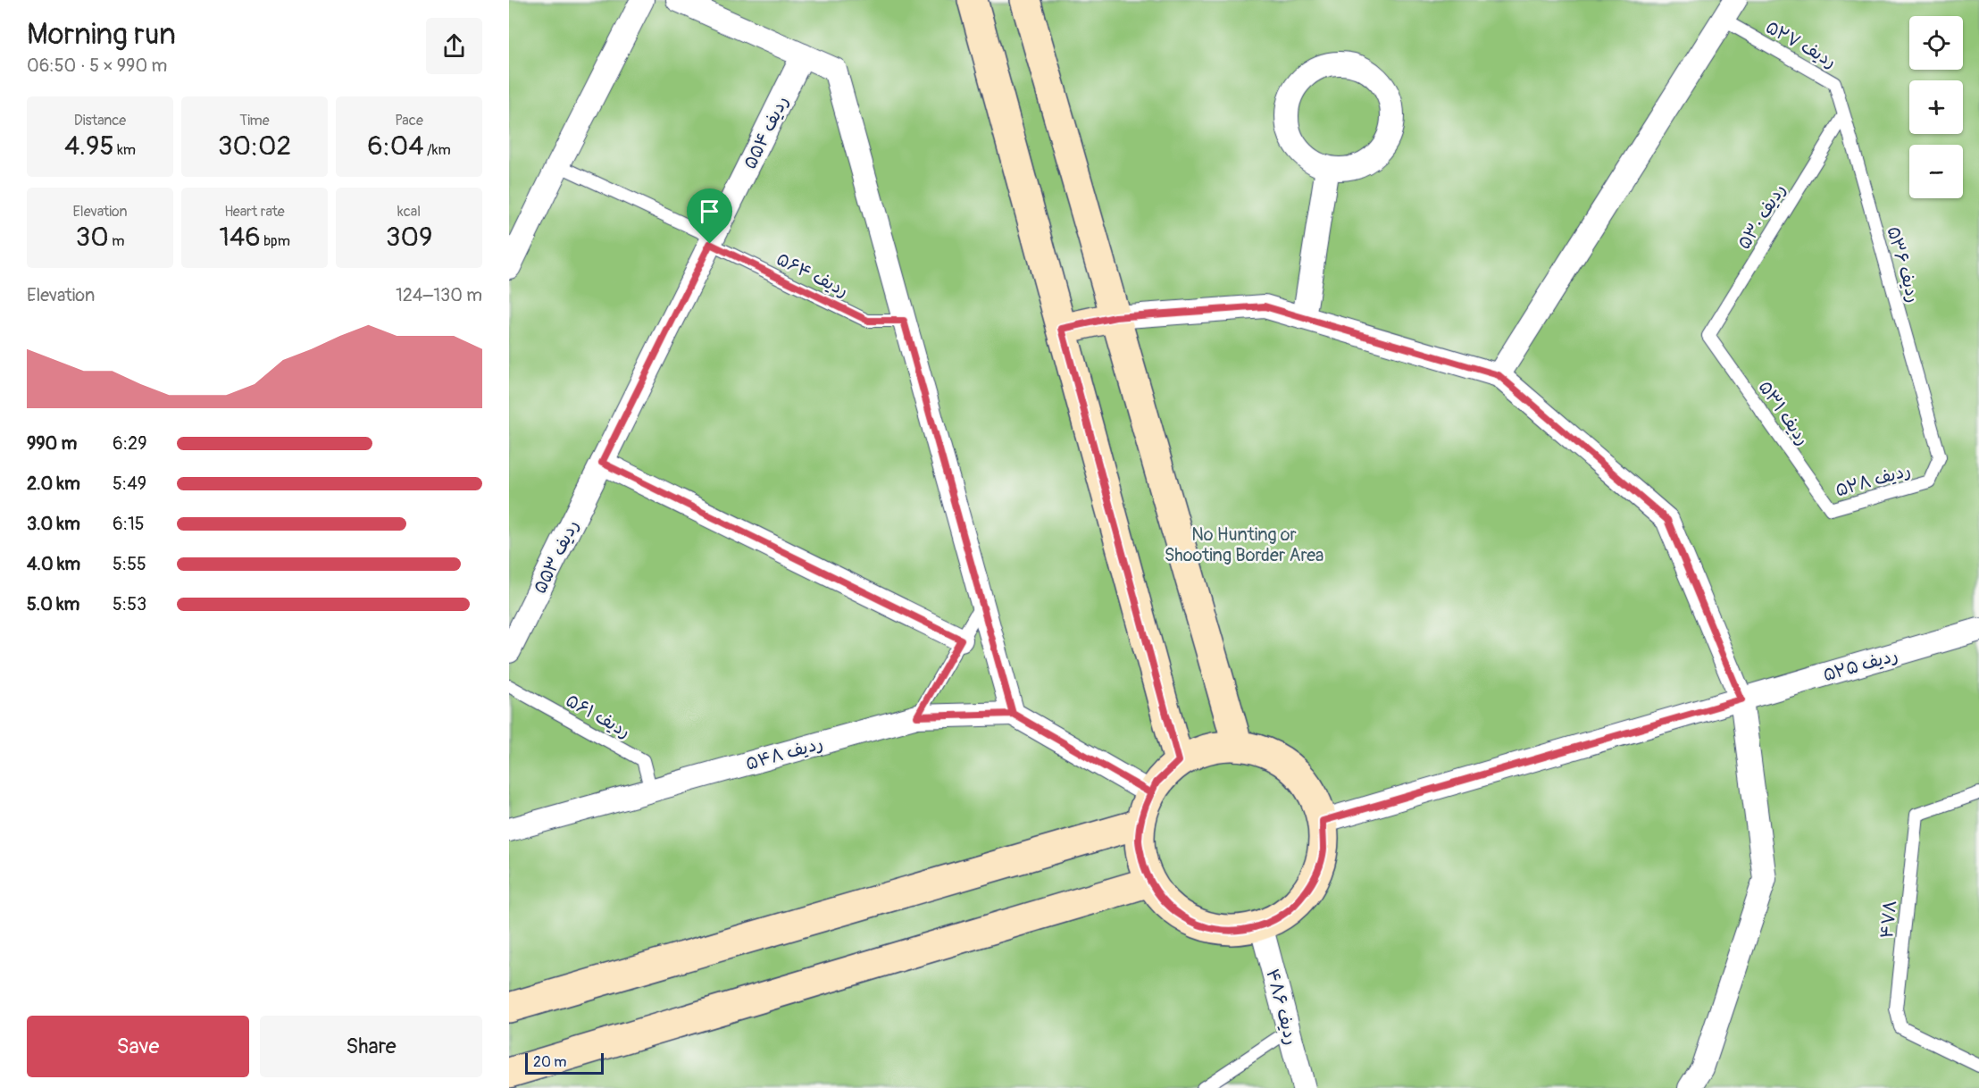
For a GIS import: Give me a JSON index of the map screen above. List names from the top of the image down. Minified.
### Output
{"streets":{"street":["ردیف ۵۵۴","ردیف ۵۵۳","ردیف ۵۲۵","ردیف ۵۴۸","ردیف ۴۸۶"],"lane":["ردیف ۵۲۷","ردیف ۵۳۰","ردیف ۵۳۶","ردیف ۵۶۴","ردیف ۵۳۱","ردیف ۵۲۸","ردیف ۵۶۱","۴۷۸"]},"crossings":[["ردیف ۵۲۷","ردیف ۵۳۶"],["ردیف ۵۵۴","ردیف ۵۶۴"],["ردیف ۵۵۴","ردیف ۵۵۳"],["ردیف ۵۳۰","ردیف ۵۳۶"],["ردیف ۵۳۰","ردیف ۵۳۱"],["ردیف ۵۳۶","ردیف ۵۲۸"],["ردیف ۵۳۱","ردیف ۵۲۸"],["ردیف ۵۲۵","ردیف ۴۸۶"],["ردیف ۵۶۱","ردیف ۵۴۸"]],"parks":["No Hunting or Shooting Border Area"],"scale_bar":"20 m","page":{"heading":["Morning run","06:50 · 5 × 990 m"],"map_buttons":["+","−"],"stats":[["Distance","4.95 km"],["Time","30:02"],["Pace","6:04 /km"],["Elevation","30 m"],["Heart rate","146 bpm"],["kcal","309"]],"chart":["Elevation","124–130 m"],"list":[{"name":"990 m","note":"6:29"},{"name":"2.0 km","note":"5:49"},{"name":"3.0 km","note":"6:15"},{"name":"4.0 km","note":"5:55"},{"name":"5.0 km","note":"5:53"}],"buttons":["Save","Share"],"scale":"20 m"}}
